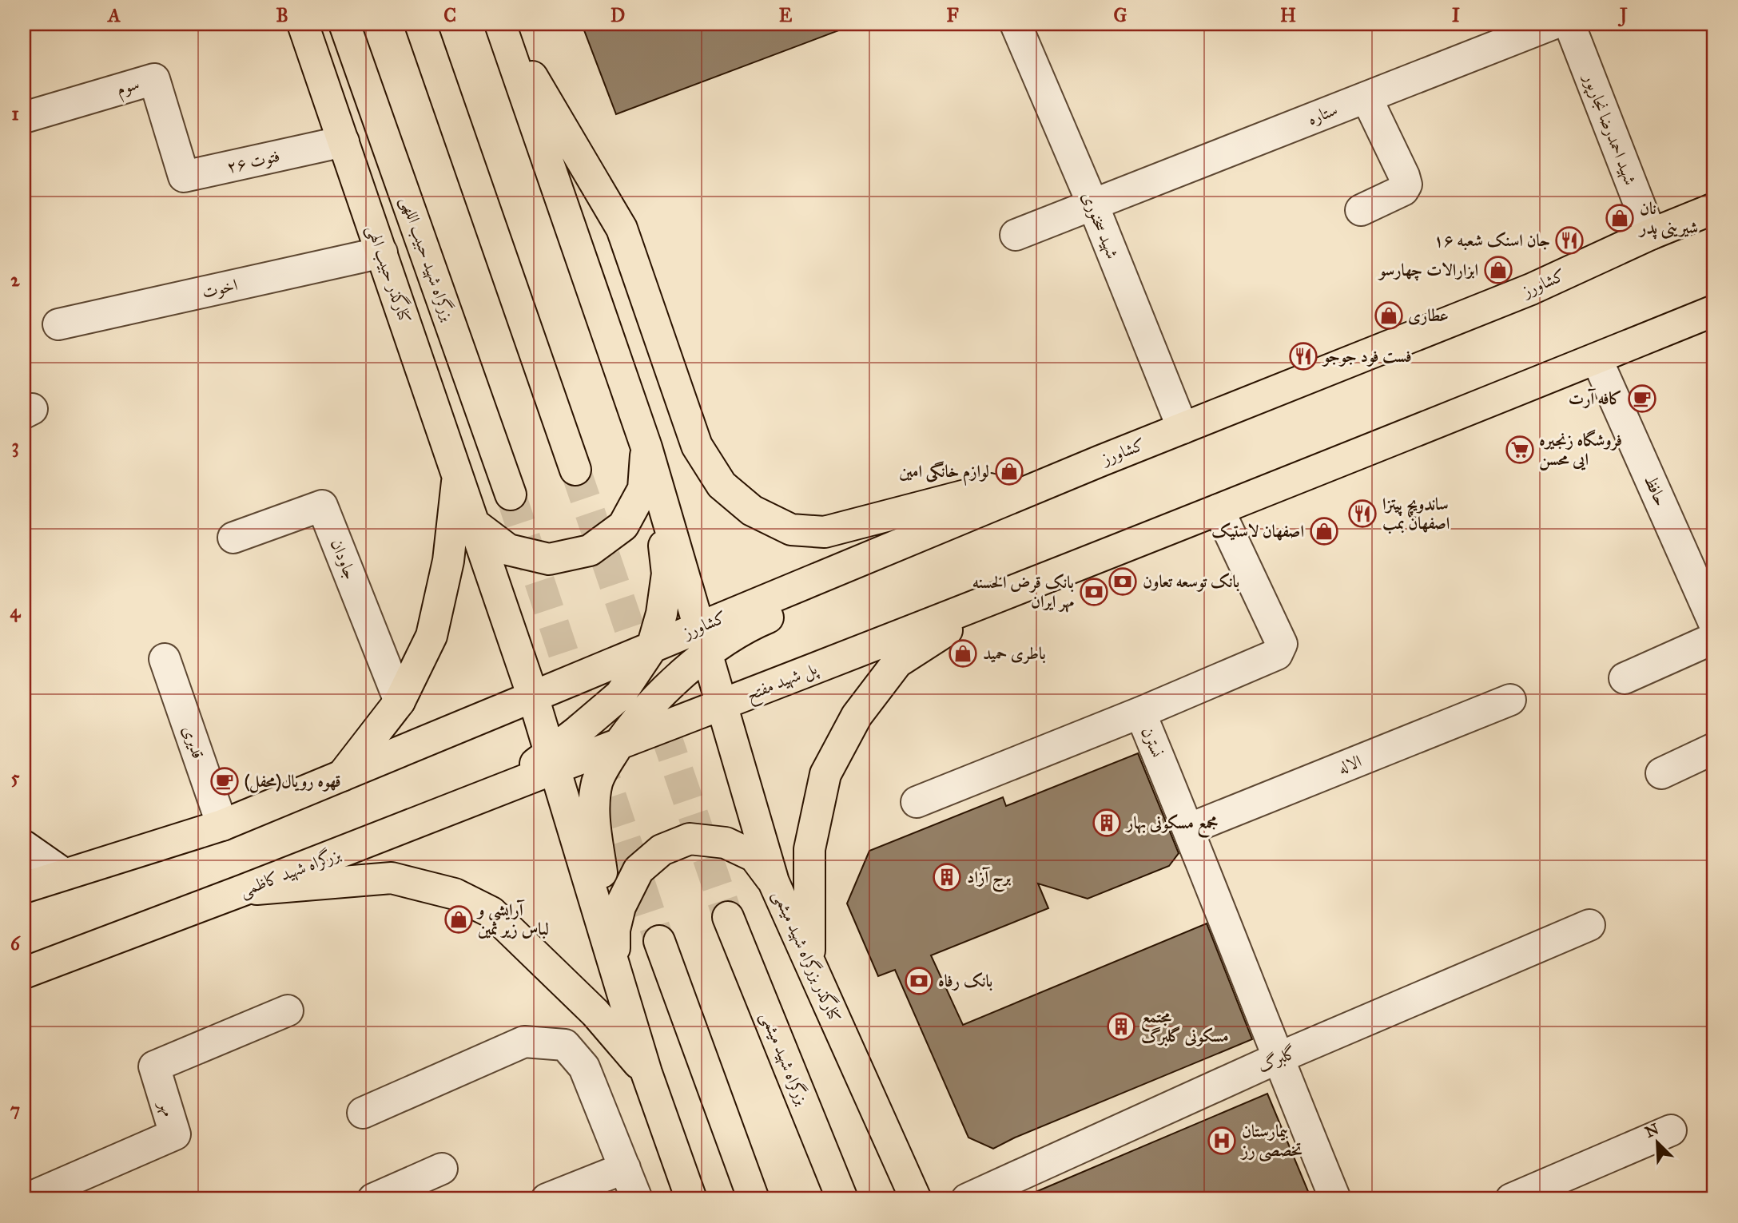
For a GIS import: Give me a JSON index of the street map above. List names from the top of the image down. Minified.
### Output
{"streets":{"main road":["بزرگراه شهید حبیب اللهی","کنارگذر حبیب الهی","کشاورز","پل شهید مفتح","بزرگراه شهید کاظمی","کنارگذر بزرگراه شهید میثمی","بزرگراه شهید میثمی"],"street":["سوم","ستاره","شهید احمدرضا نجارپور","فتوت ۲۶","شهید سخنوری","اخوت","حافظ","جاودان","قدیری","نسترن","الاله","گلبرگ","مهر"]},"crossings":[["سوم","فتوت ۲۶"],["ستاره","شهید سخنوری"],["شهید احمدرضا نجارپور","کشاورز"],["فتوت ۲۶","کنارگذر حبیب الهی"],["شهید سخنوری","کشاورز"],["کنارگذر حبیب الهی","کشاورز"],["کنارگذر حبیب الهی","اخوت"],["کنارگذر حبیب الهی","پل شهید مفتح"],["کنارگذر حبیب الهی","بزرگراه شهید کاظمی"],["کشاورز","کنارگذر بزرگراه شهید میثمی"],["پل شهید مفتح","بزرگراه شهید کاظمی"],["پل شهید مفتح","کنارگذر بزرگراه شهید میثمی"],["نسترن","الاله"],["نسترن","گلبرگ"]],"places":{"shop":["نان شیرینی پدر","ابزارالات چهارسو","عطاری","لوازم خانگی امین","اصفهان لاستیک","باطری حمید","آرایشی و لباس زیر ثمین"],"restaurant":["جان اسنک شعبه ۱۶","فست فود جوجو","ساندویچ پیتزا اصفهان بمب"],"cafe":["کافه آرت","قهوه رویال(محفل)"],"supermarket":["فروشگاه زنجیره ایی محسن"],"bank":["بانک توسعه تعاون","بانک قرض الحسنه مهر ایران","بانک رفاه"],"building":["مجمع مسکونی بهار","برج آزاد","مجتمع مسکونی گلبرگ"],"hospital":["بیمارستان تخصصی رز"]},"north":"top left","grid":{"columns":["A","B","C","D","E","F","G","H","I","J"],"rows":["1","2","3","4","5","6","7"]}}
